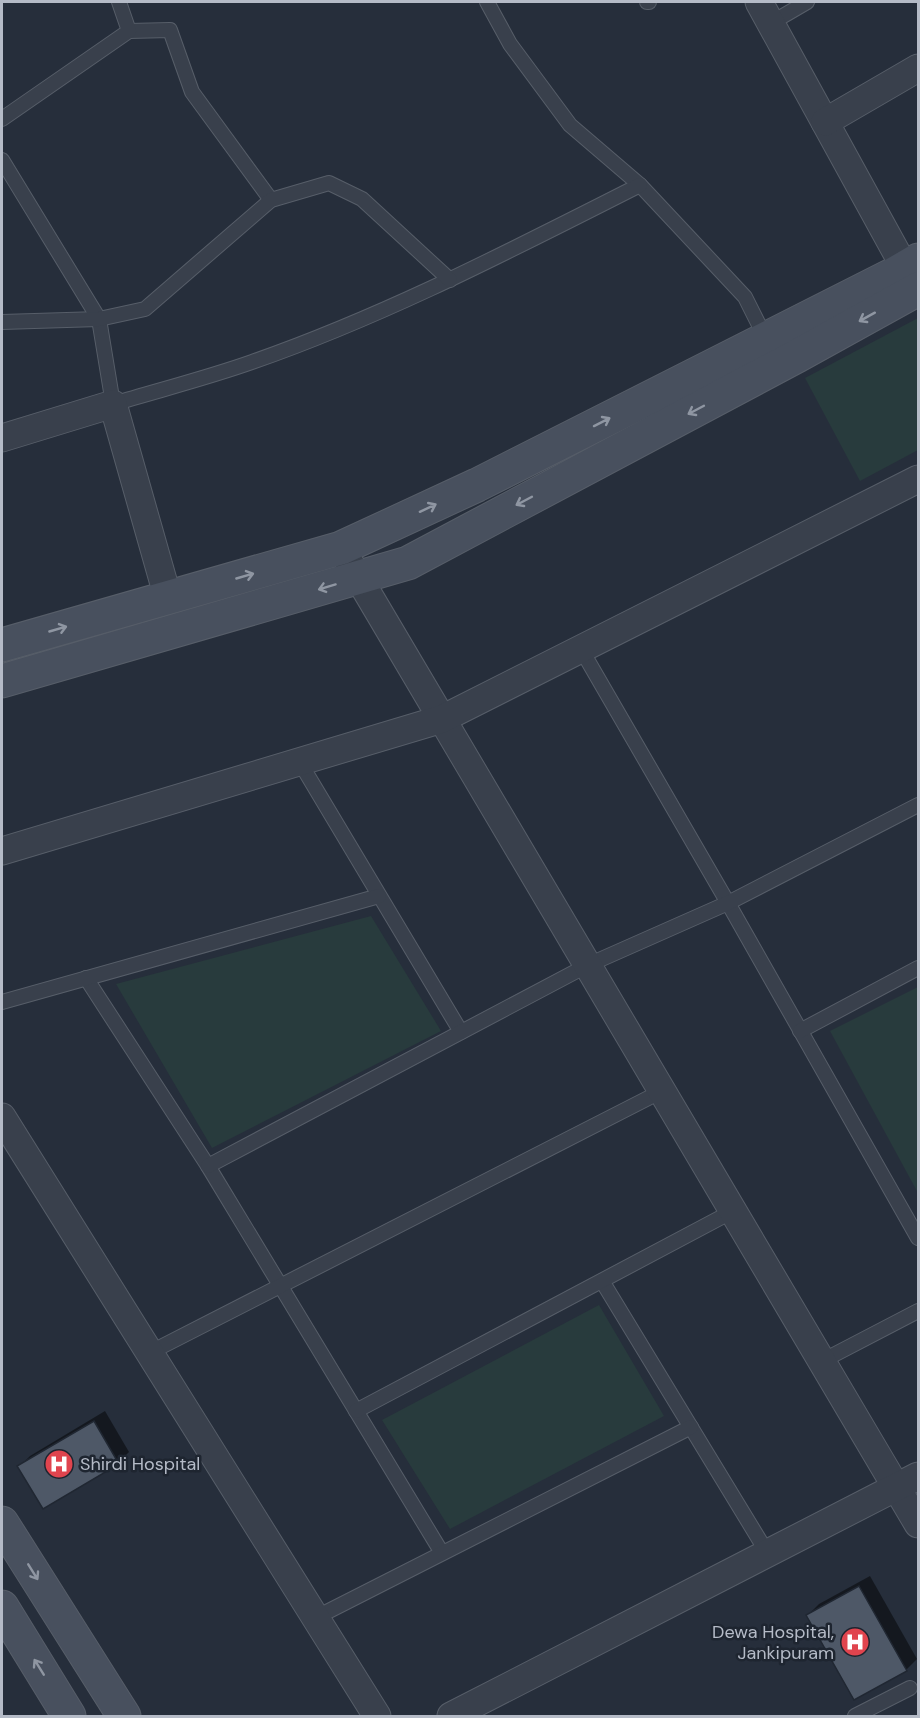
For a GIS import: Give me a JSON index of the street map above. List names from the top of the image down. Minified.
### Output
{"places":{"hospital":["Shirdi Hospital","Dewa Hospital, Jankipuram"]}}
